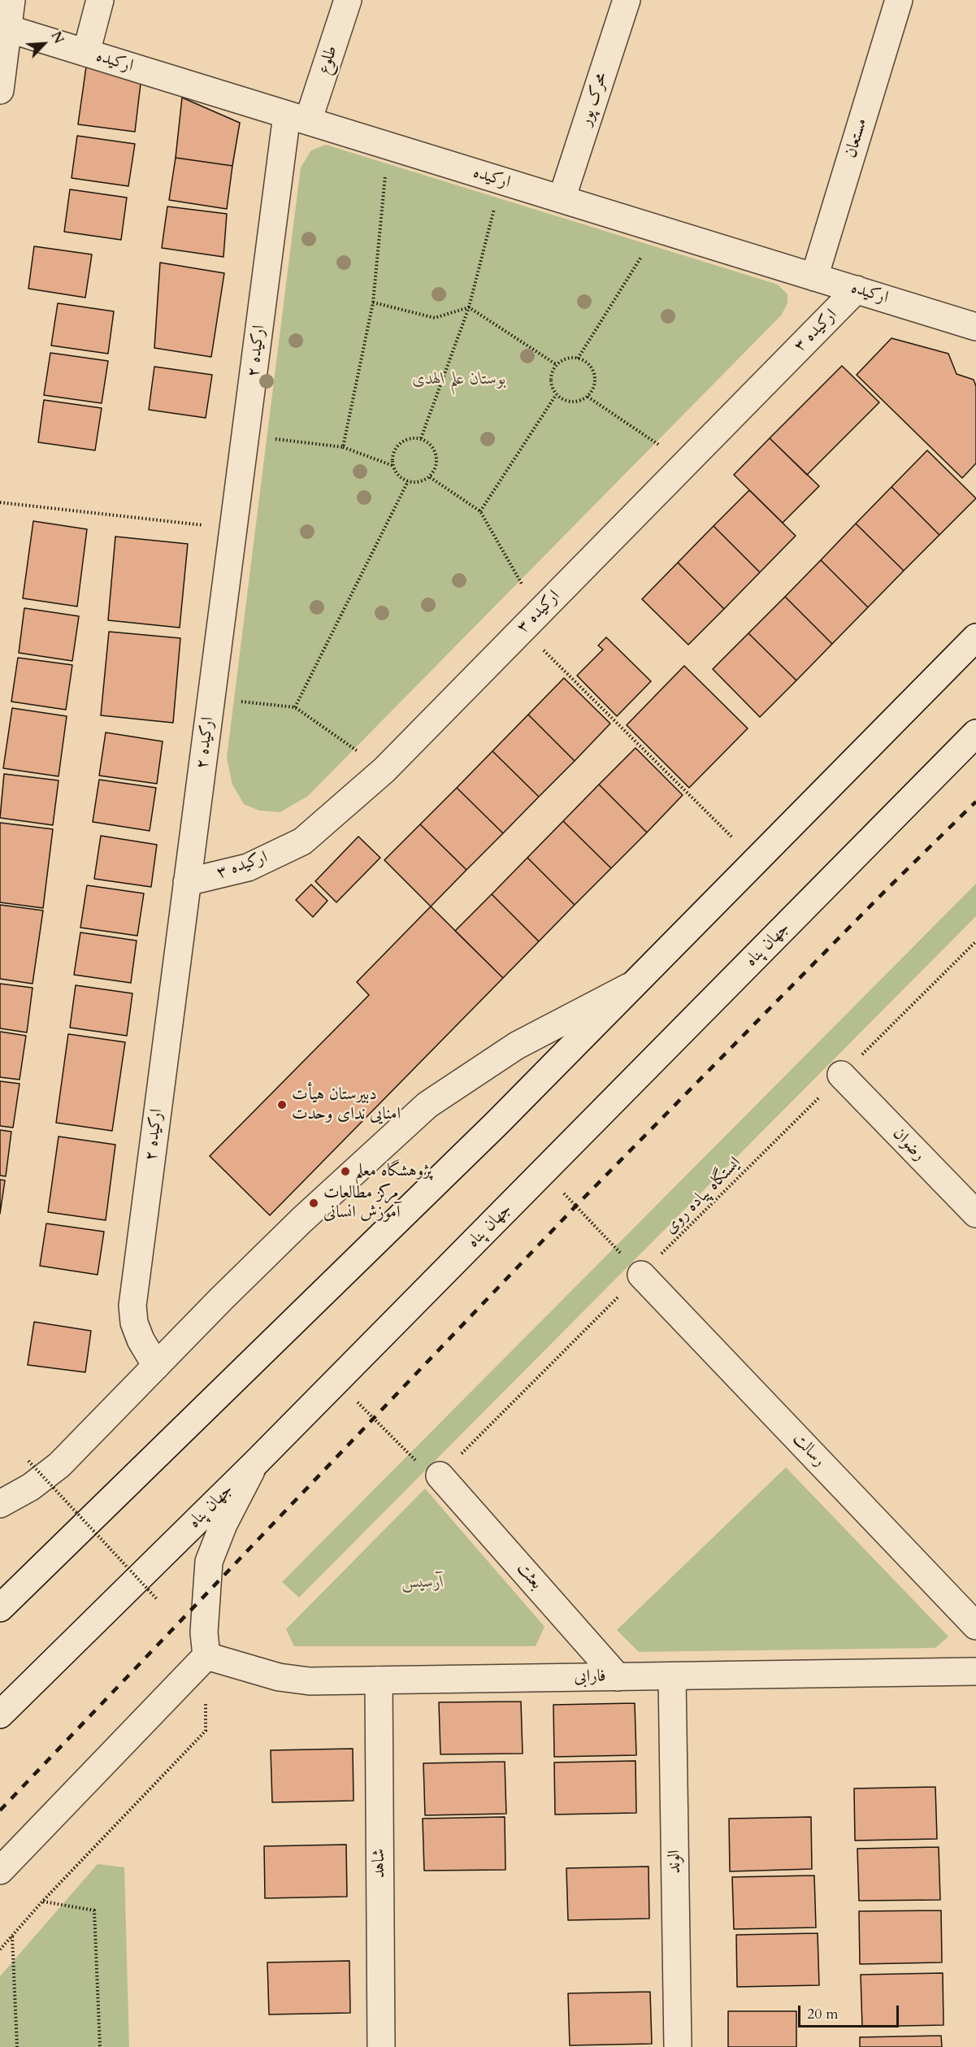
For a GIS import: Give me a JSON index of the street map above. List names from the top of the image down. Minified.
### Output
{"streets":{"street":["طلوع","ارکیده","محرک پور","مستعان","ارکیده ۳","ارکیده ۲","جهان پناه","رضوان","رسالت","بعثت","فارابی","الوند","شاهد"],"path":["ایستگاه پیاده روی"]},"crossings":[["طلوع","ارکیده"],["طلوع","ارکیده ۲"],["ارکیده","محرک پور"],["ارکیده","مستعان"],["ارکیده","ارکیده ۳"],["ارکیده","ارکیده ۲"],["ارکیده ۳","ارکیده ۲"],["رضوان","ایستگاه پیاده روی"],["ایستگاه پیاده روی","رسالت"],["بعثت","فارابی"],["فارابی","الوند"],["فارابی","شاهد"]],"parks":["بوستان علم الهدی","آرسیس"],"places":["دبیرستان هیأت امنایی ندای وحدت","پژوهشگاه معلم","مرکز مطالعات آموزش انسانی"],"scale_bar":"20 m","north":"top right"}
